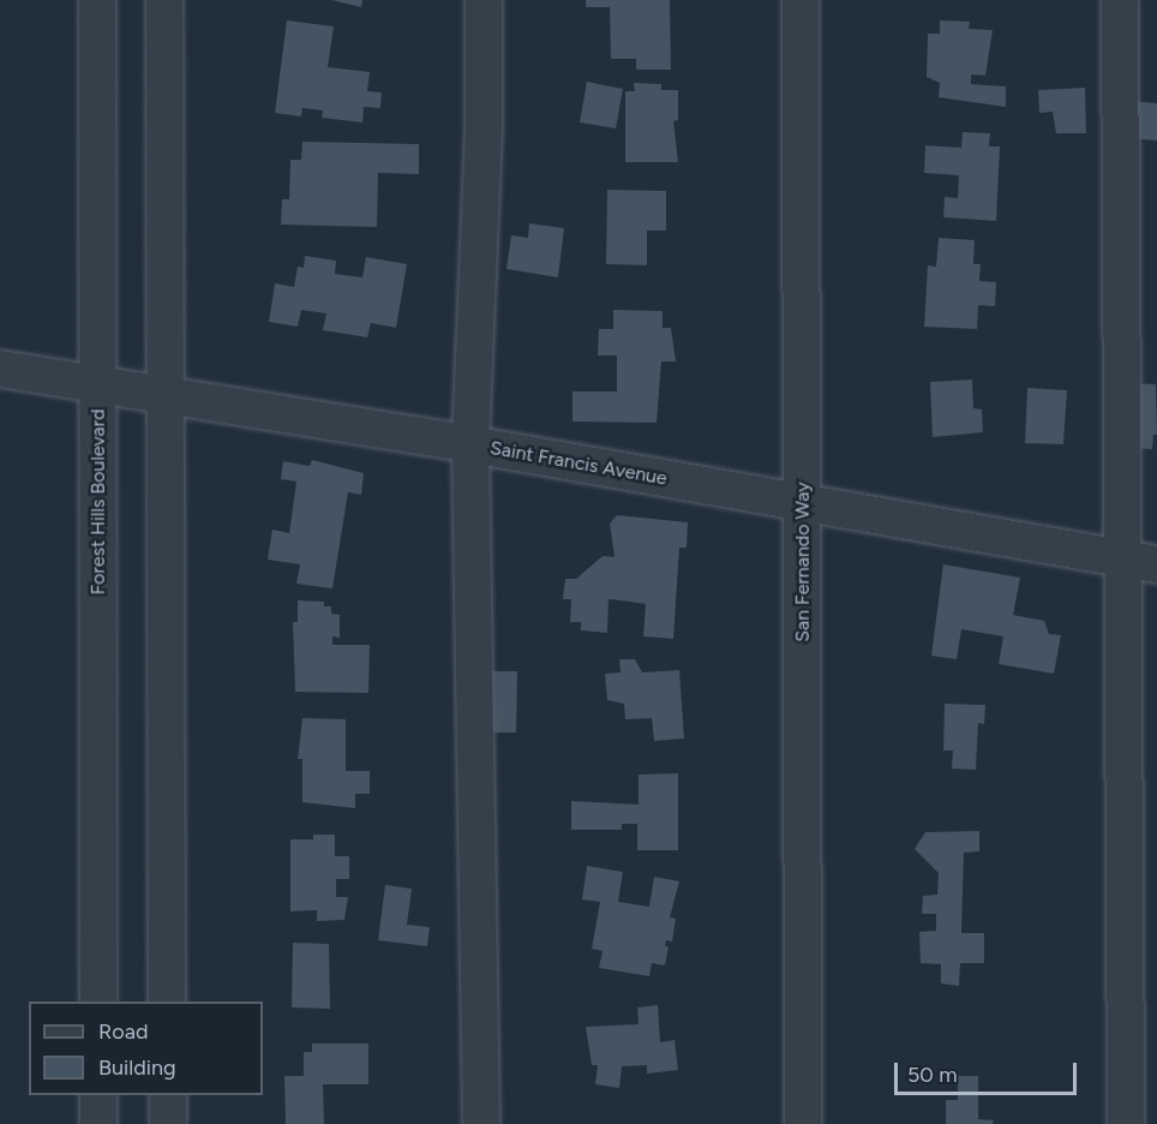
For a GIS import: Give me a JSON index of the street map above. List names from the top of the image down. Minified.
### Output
{"streets":{"street":["Saint Francis Avenue","Forest Hills Boulevard","San Fernando Way"]},"crossings":[["Saint Francis Avenue","Forest Hills Boulevard"],["Saint Francis Avenue","San Fernando Way"]],"legend":["Road","Building"],"scale_bar":"50 m"}
